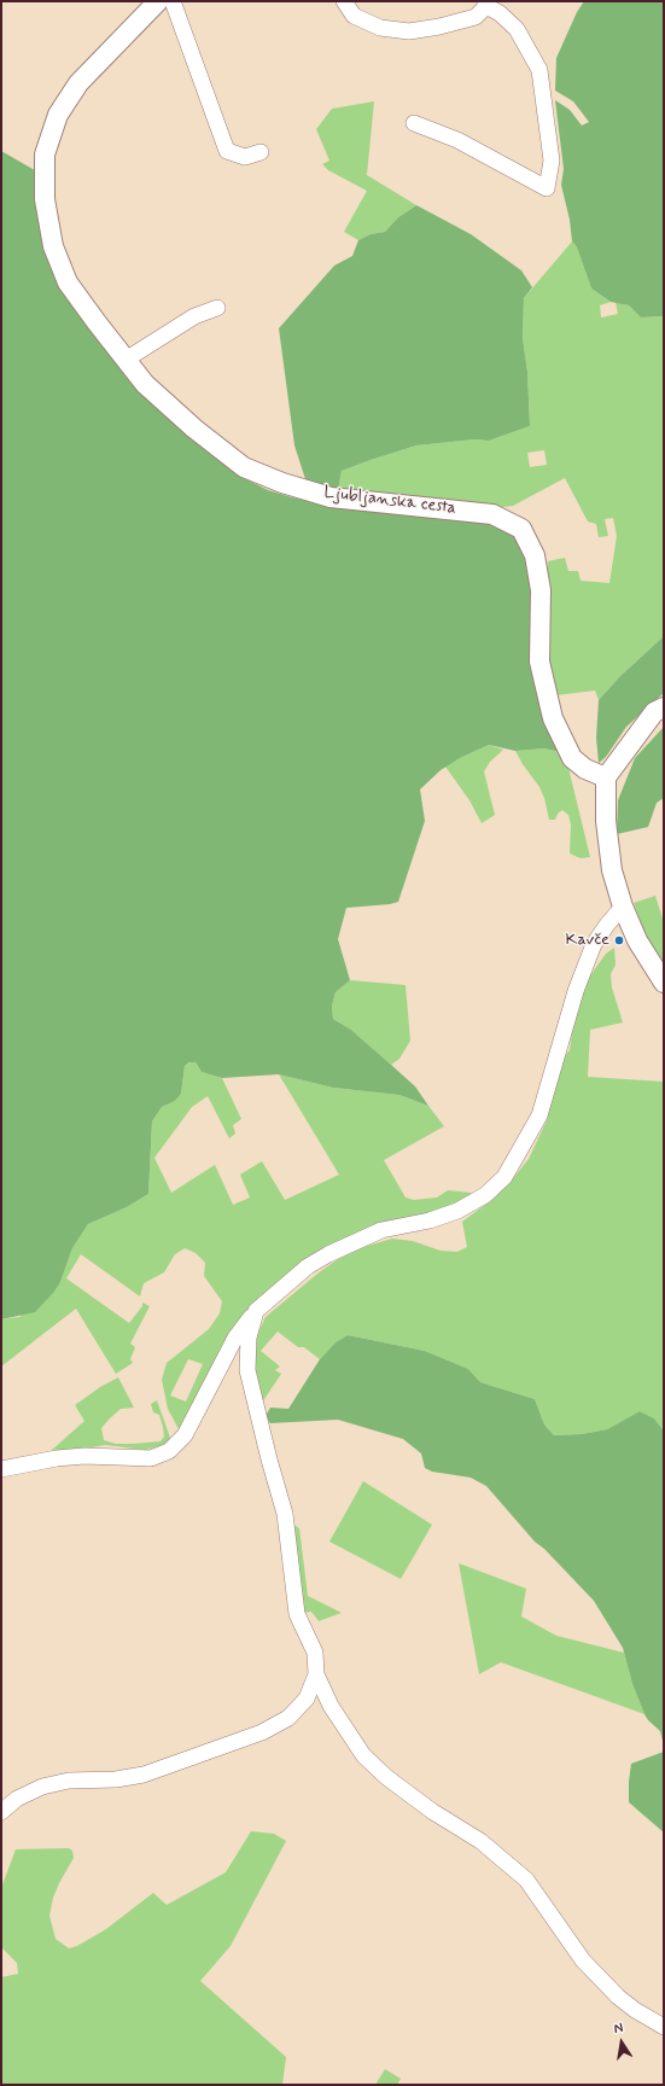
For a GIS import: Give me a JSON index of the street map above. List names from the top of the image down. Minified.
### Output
{"streets":{"street":["Ljubljanska cesta"]},"places":["Kavče"],"north":"top"}
